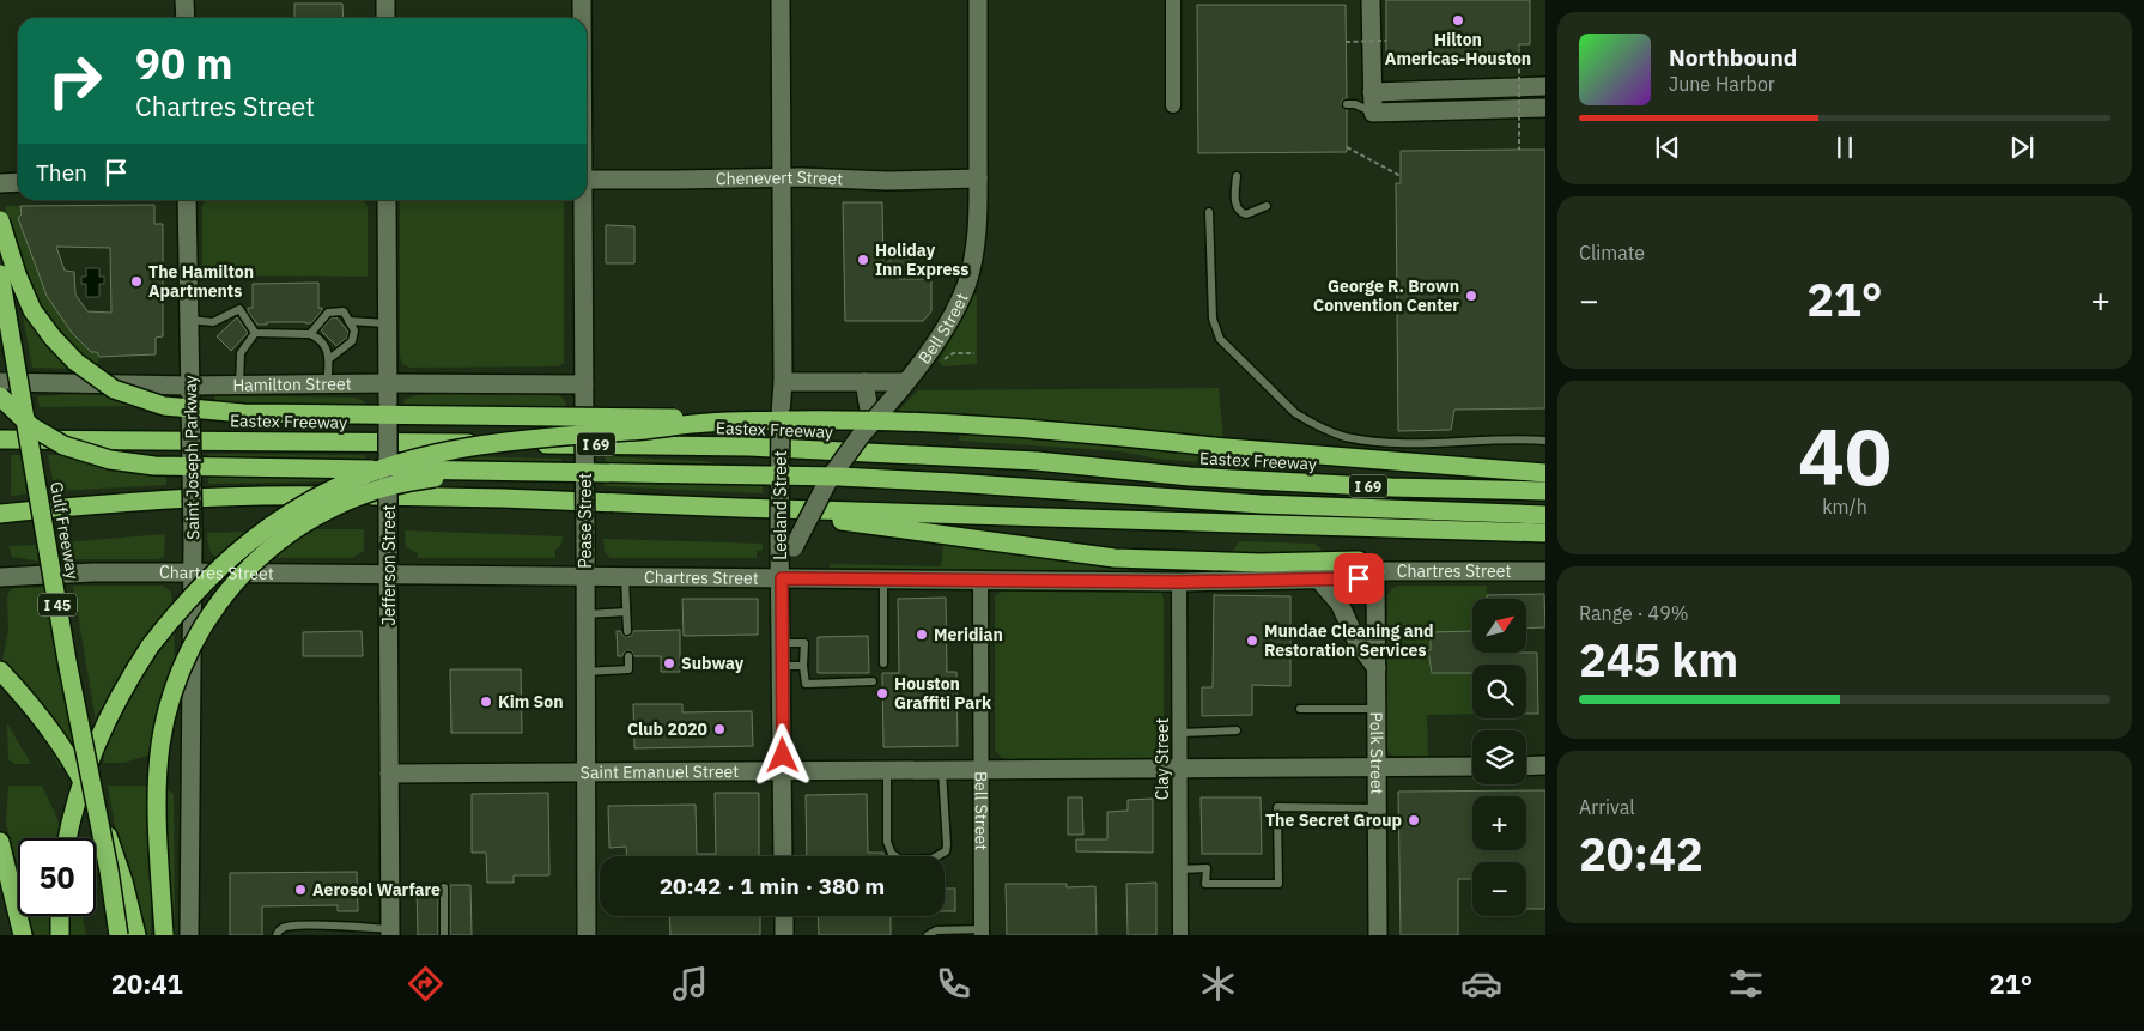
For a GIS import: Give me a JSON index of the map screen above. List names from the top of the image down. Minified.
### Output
{"streets":{"highway":["Eastex Freeway","I 69","Gulf Freeway","I 45"],"street":["Chenevert Street","Bell Street","Hamilton Street","Saint Joseph Parkway","Leeland Street","Pease Street","Jefferson Street","Chartres Street","Polk Street","Clay Street","Saint Emanuel Street"]},"crossings":[["Chenevert Street","Bell Street"],["Chenevert Street","Leeland Street"],["Bell Street","Leeland Street"],["Bell Street","Chartres Street"],["Bell Street","Saint Emanuel Street"],["Hamilton Street","Saint Joseph Parkway"],["Hamilton Street","Pease Street"],["Hamilton Street","Jefferson Street"],["Saint Joseph Parkway","Chartres Street"],["Leeland Street","Chartres Street"],["Leeland Street","Saint Emanuel Street"],["Pease Street","Chartres Street"],["Pease Street","Saint Emanuel Street"],["Jefferson Street","Chartres Street"],["Jefferson Street","Saint Emanuel Street"],["Chartres Street","Polk Street"],["Chartres Street","Clay Street"],["Polk Street","Saint Emanuel Street"],["Clay Street","Saint Emanuel Street"]],"places":["Hilton Americas-Houston","Holiday Inn Express","The Hamilton Apartments","George R. Brown Convention Center","Meridian","Mundae Cleaning and Restoration Services","Subway","Houston Graffiti Park","Kim Son","Club 2020","The Secret Group","Aerosol Warfare"],"north":"top right","page":{"turn":["90 m","Chartres Street"],"song":["Northbound","June Harbor"],"then":"Then","tile":["Climate",["40","km/h"],["Range · 49%","245 km"],["Arrival","20:42"]],"heat":["−","21°","+"],"map_buttons":["+","−"],"limit":"50","trip":"20:42 · 1 min · 380 m","tabs":["20:41","21°"]}}
